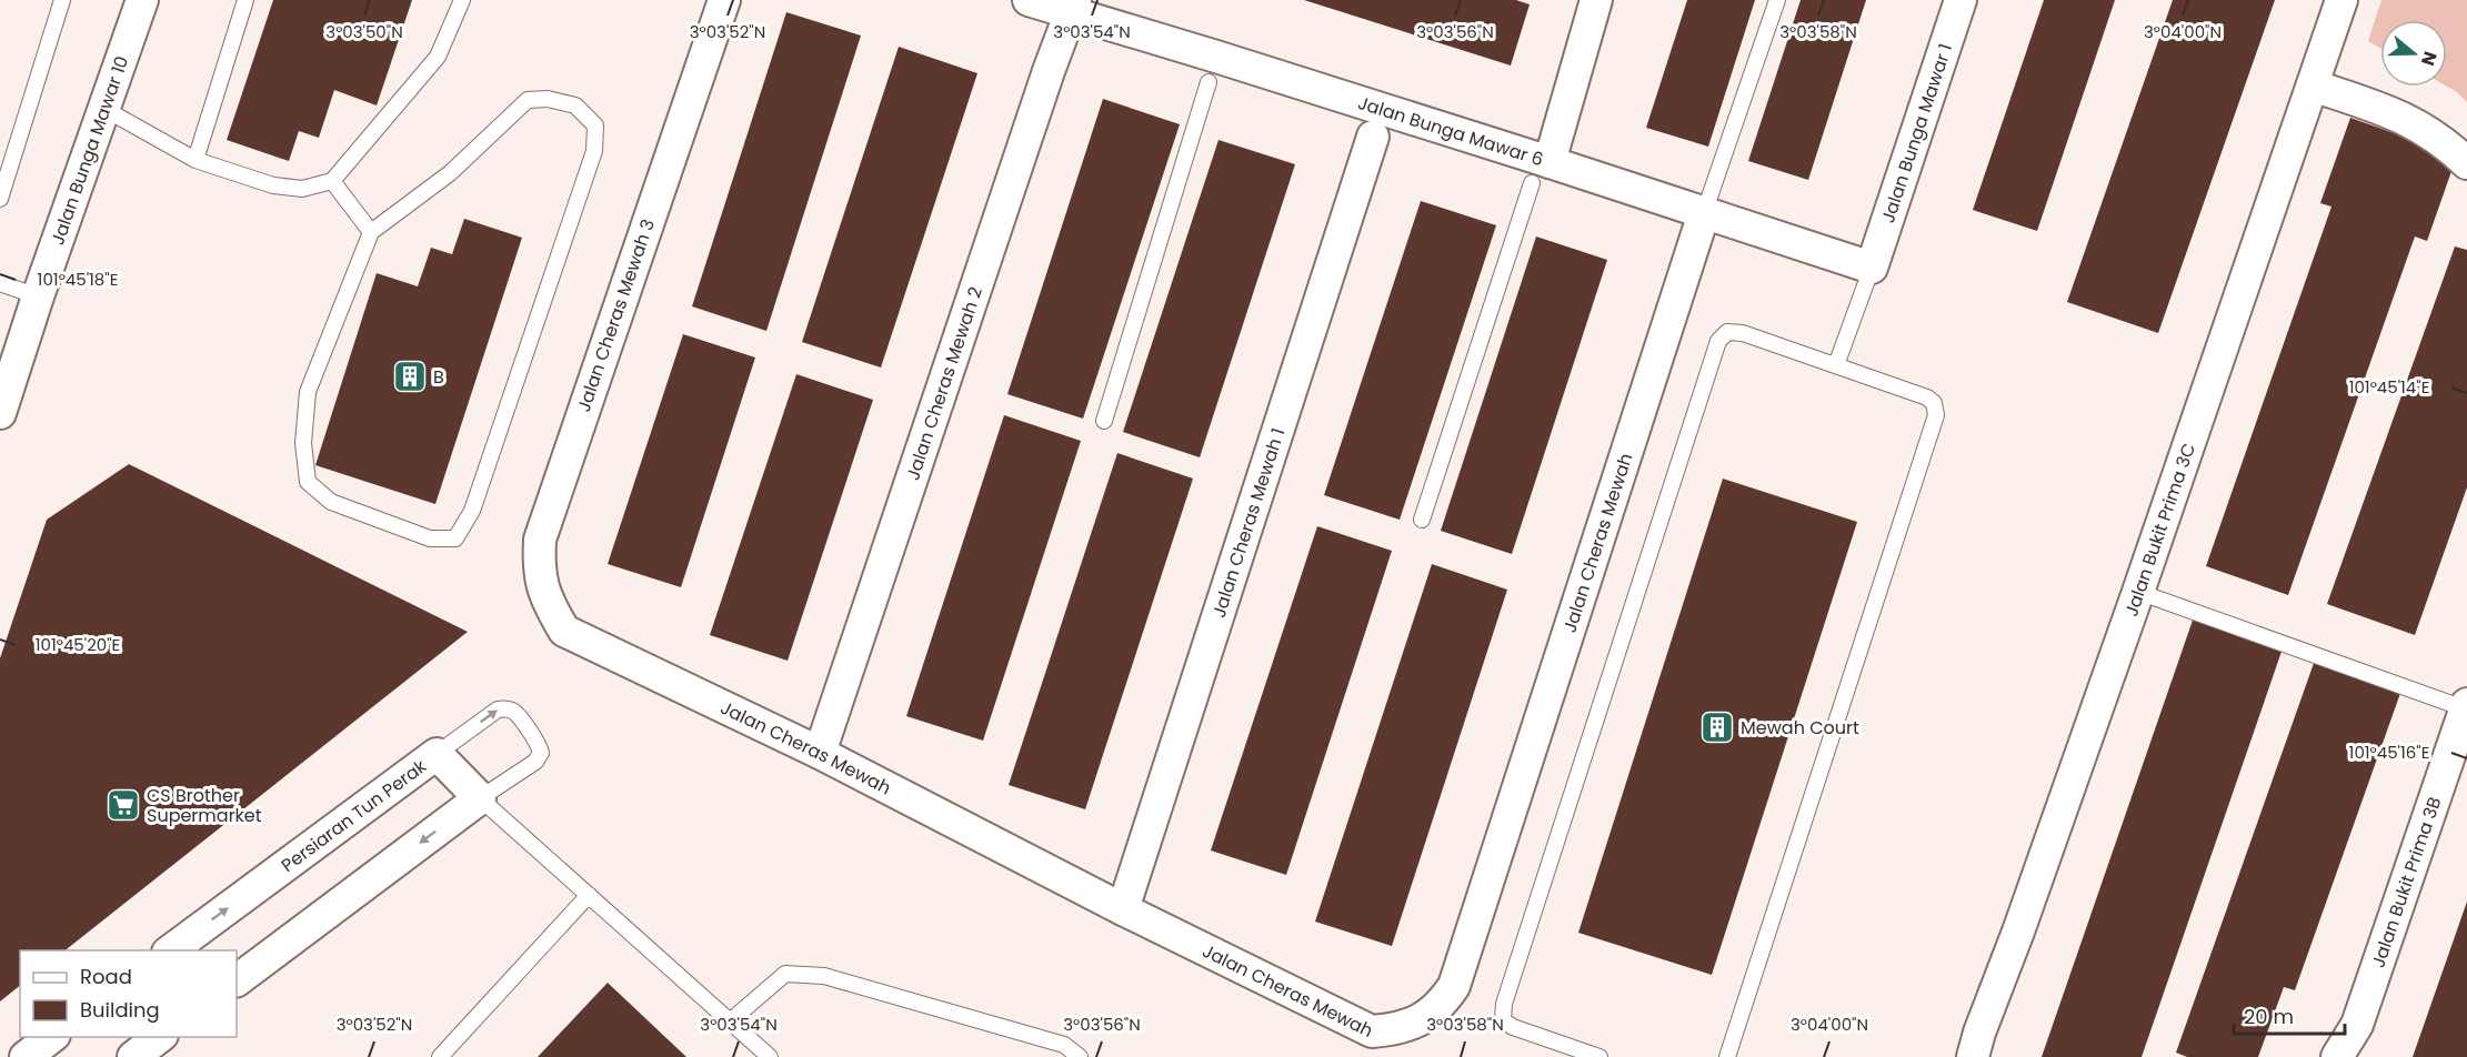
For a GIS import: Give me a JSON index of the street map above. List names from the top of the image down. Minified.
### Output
{"streets":{"street":["Jalan Bunga Mawar 6","Jalan Bunga Mawar 1","Jalan Bunga Mawar 10","Jalan Cheras Mewah 3","Jalan Cheras Mewah 2","Jalan Cheras Mewah 1","Jalan Bukit Prima 3C","Jalan Cheras Mewah","Persiaran Tun Perak","Jalan Bukit Prima 3B"]},"crossings":[["Jalan Bunga Mawar 6","Jalan Bunga Mawar 1"],["Jalan Bunga Mawar 6","Jalan Cheras Mewah 2"],["Jalan Bunga Mawar 6","Jalan Cheras Mewah"],["Jalan Cheras Mewah 3","Jalan Cheras Mewah"],["Jalan Cheras Mewah 2","Jalan Cheras Mewah"],["Jalan Cheras Mewah 1","Jalan Cheras Mewah"]],"places":{"building":["B","Mewah Court"],"supermarket":["CS Brother Supermarket"]},"legend":["Road","Building"],"scale_bar":"20 m","north":"right","coordinates":["3°03'50\"N","3°03'52\"N","3°03'56\"N","3°03'58\"N","3°04'00\"N","3°03'54\"N","101°45'18\"E","101°45'14\"E","101°45'20\"E","101°45'16\"E"]}
